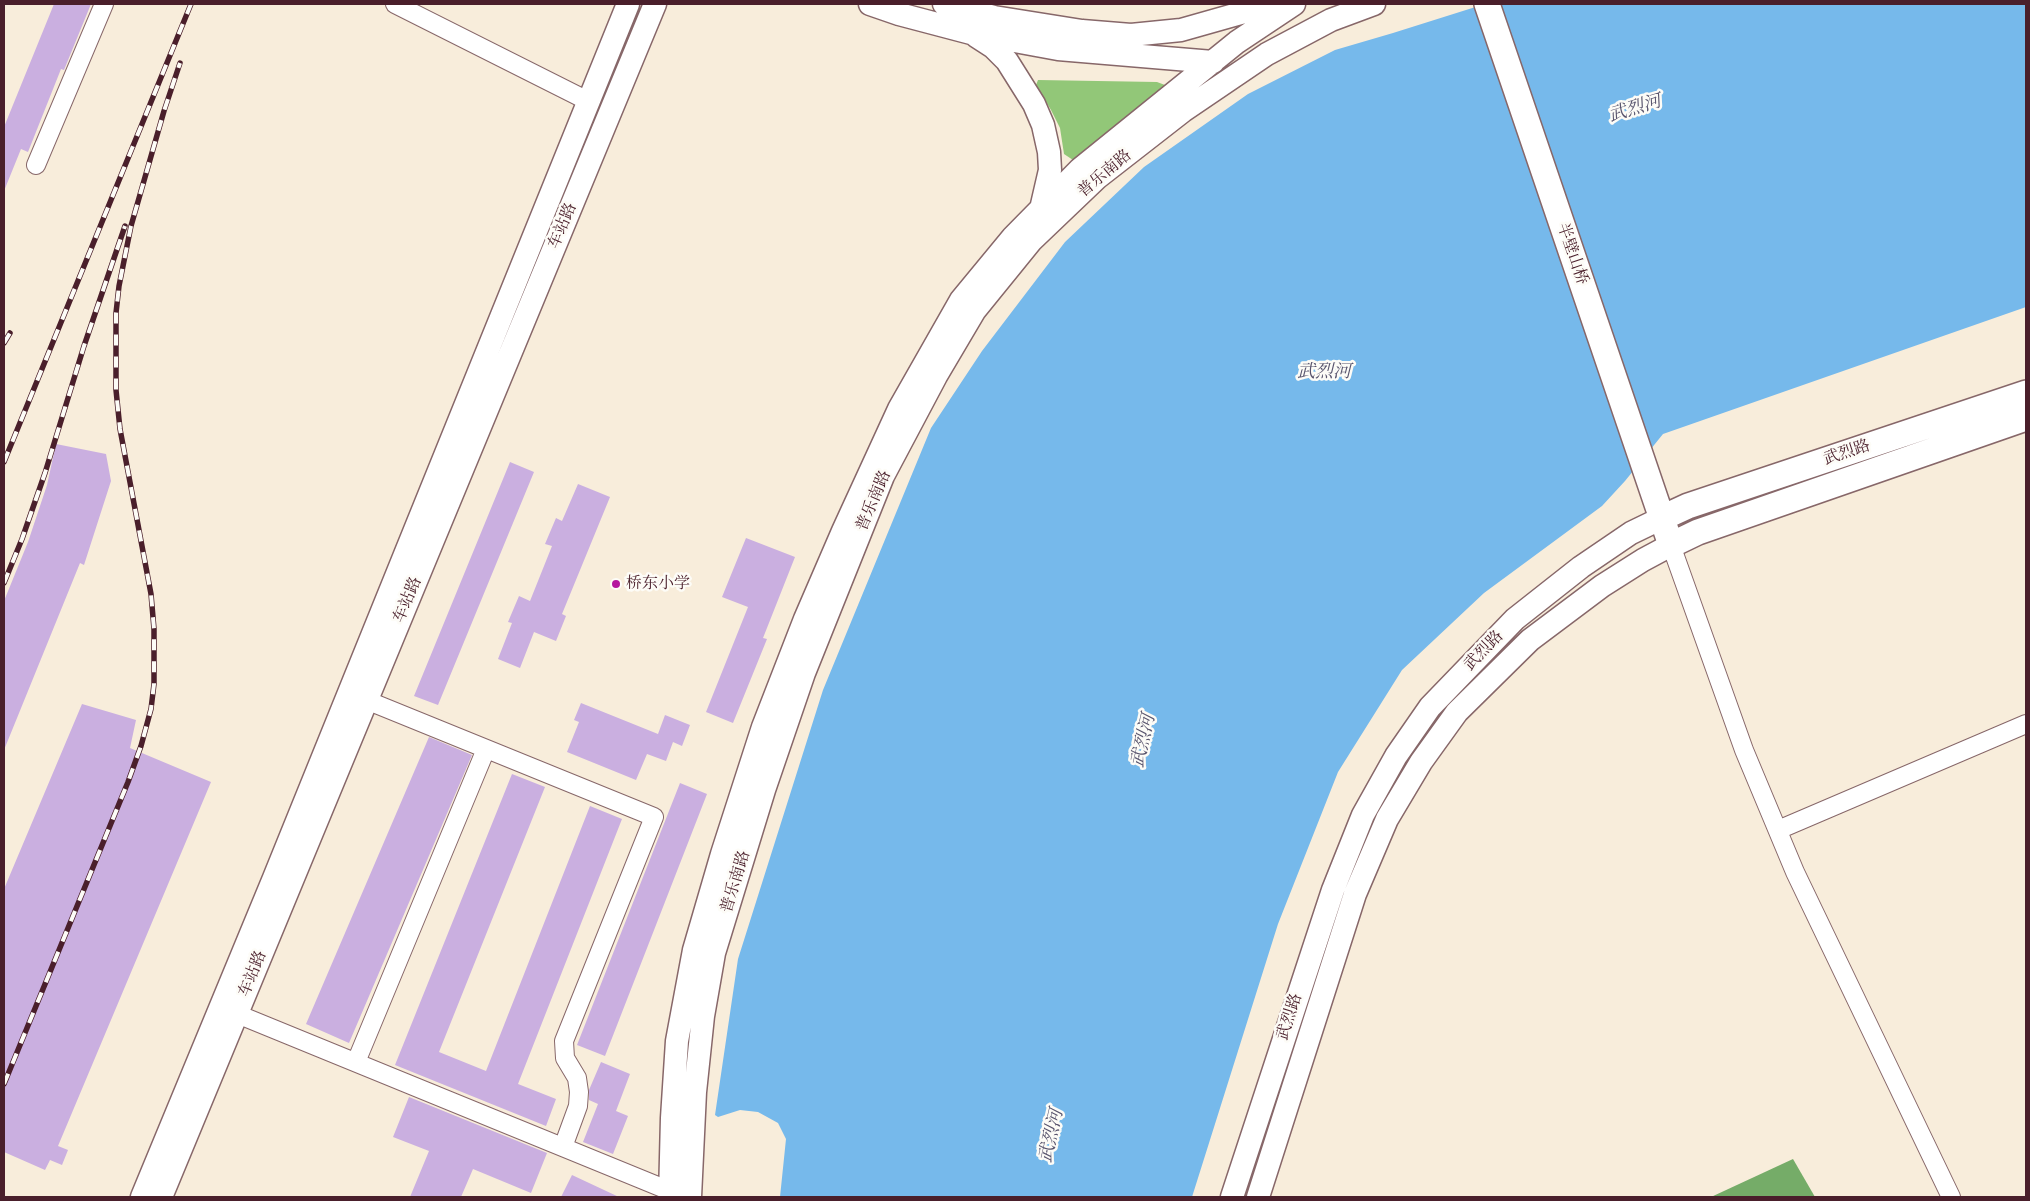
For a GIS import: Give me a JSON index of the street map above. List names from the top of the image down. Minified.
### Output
{"streets":{"highway":["半壁山桥","武烈路"],"main road":["普乐南路","车站路"]},"crossings":[["半壁山桥","武烈路"]],"water":["武烈河"],"places":["桥东小学"]}
